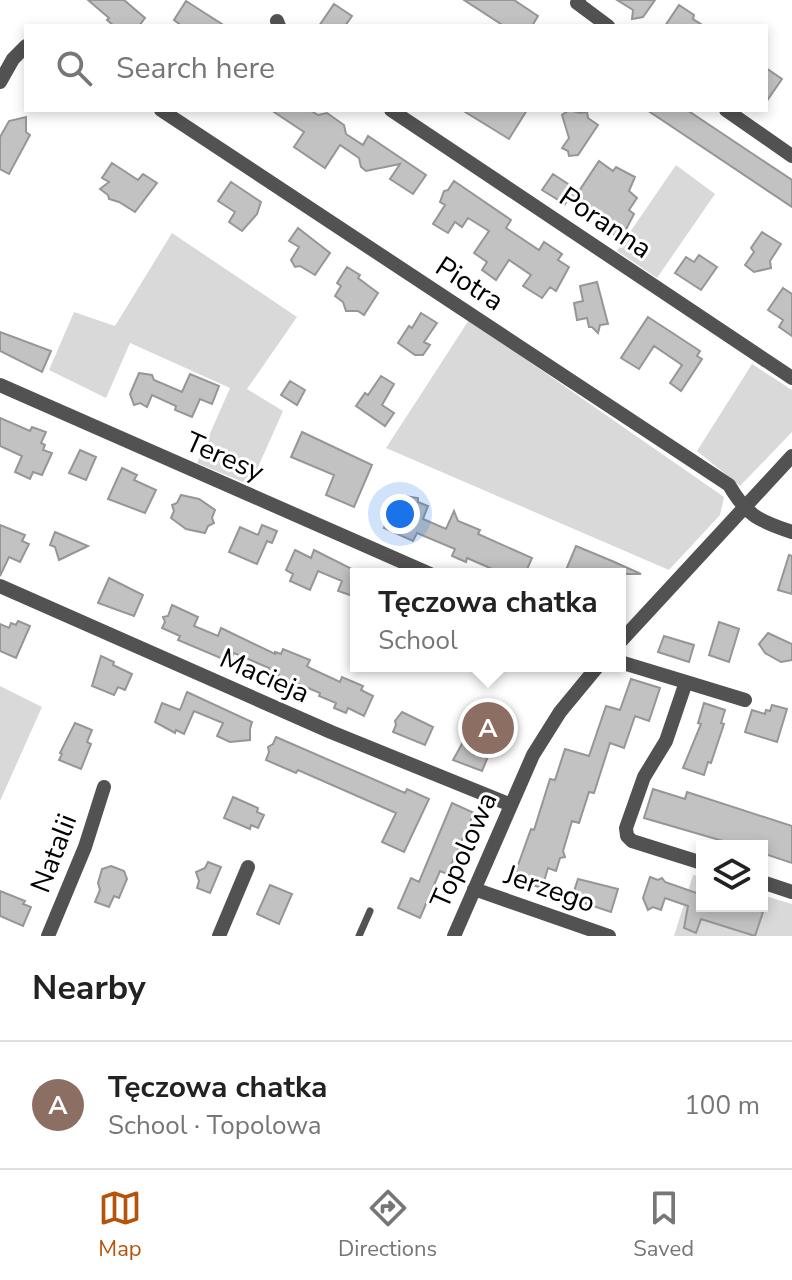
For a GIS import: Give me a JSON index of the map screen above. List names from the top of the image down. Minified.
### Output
{"streets":{"street":["Poranna","Piotra","Teresy","Macieja","Topolowa","Natalii","Jerzego"]},"crossings":[["Macieja","Topolowa"],["Topolowa","Jerzego"]],"page":{"search":"Search here","popup":["Tęczowa chatka","School"],"pins":"A","heading":"Nearby","list":[{"mark":"A","name":"Tęczowa chatka","note":"School · Topolowa","value":"100 m"}],"nav":["Map","Directions","Saved"]}}
